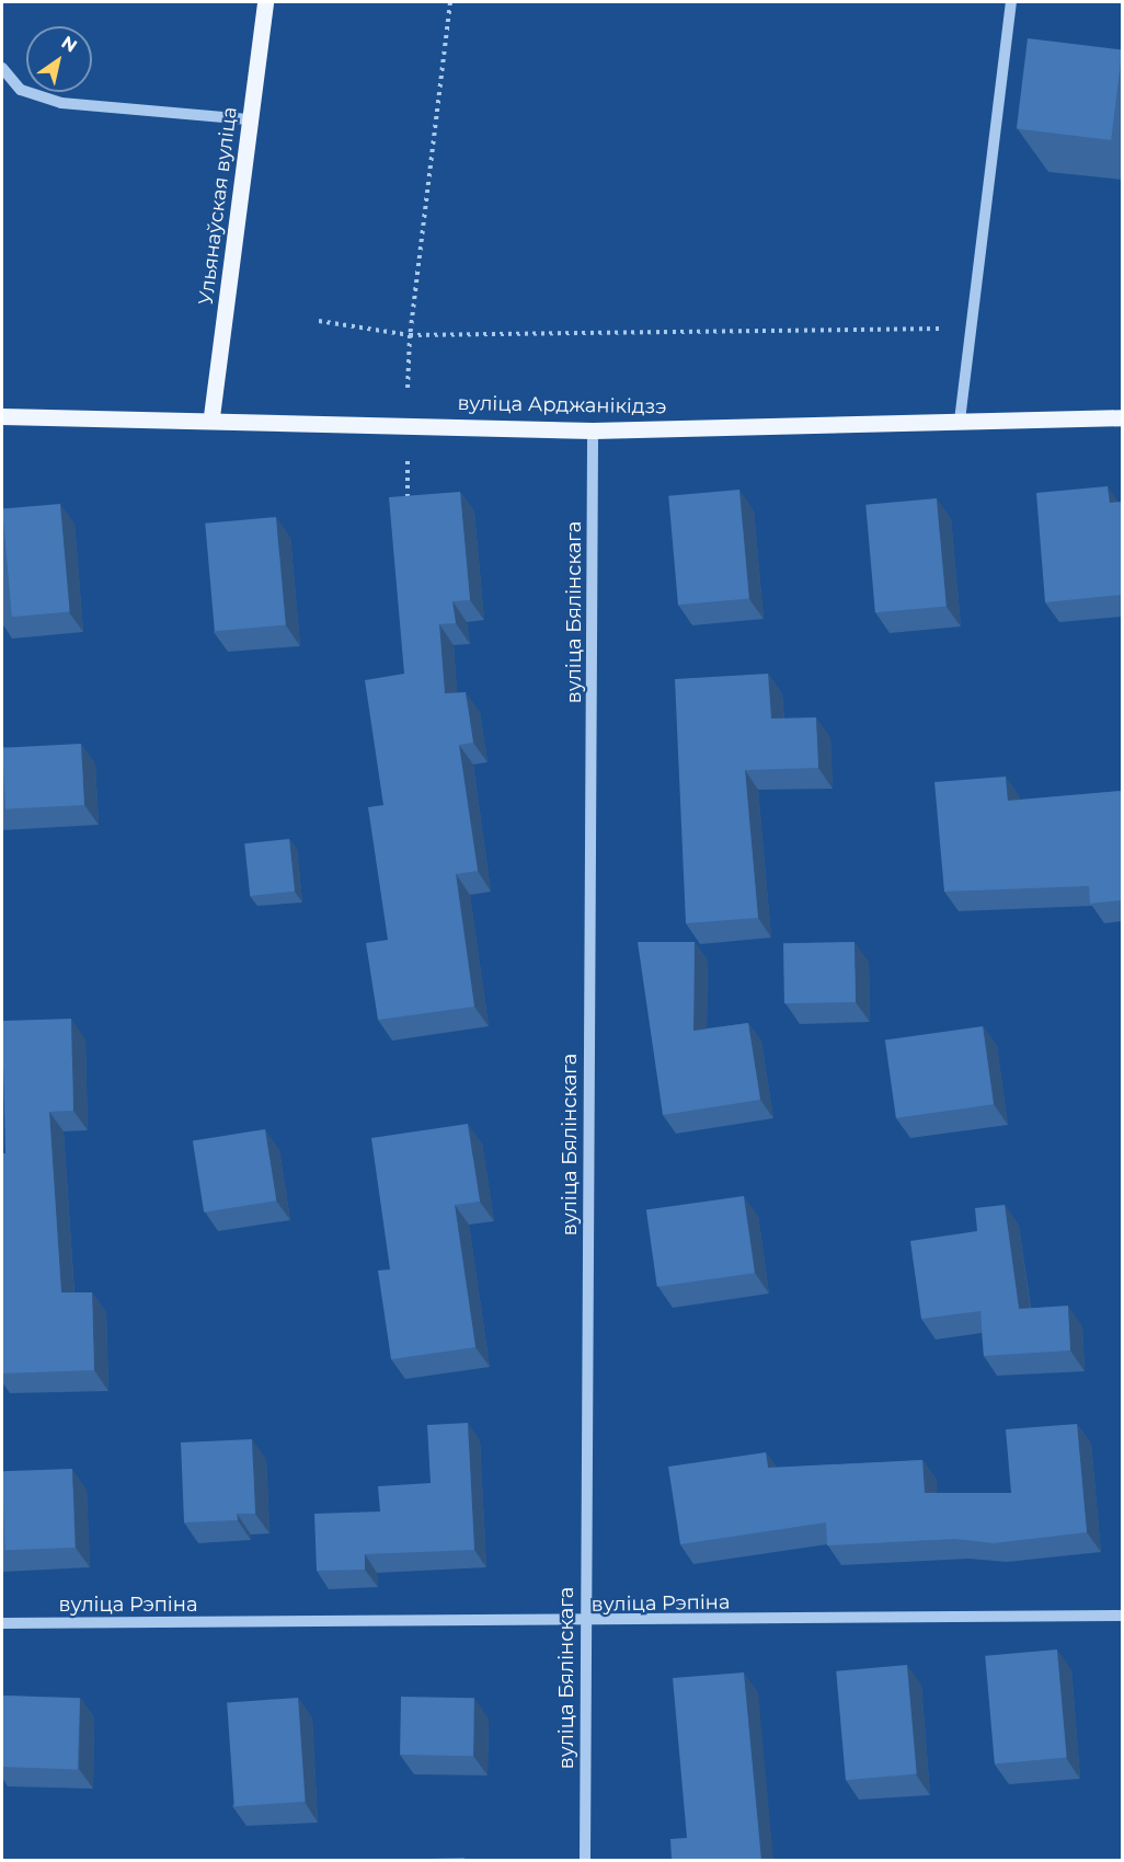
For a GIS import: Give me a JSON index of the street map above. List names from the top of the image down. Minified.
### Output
{"streets":{"main road":["Ульянаўская вуліца","вуліца Арджанікідзэ"],"street":["вуліца Бялінскага","вуліца Рэпіна"]},"crossings":[["Ульянаўская вуліца","вуліца Арджанікідзэ"],["вуліца Арджанікідзэ","вуліца Бялінскага"],["вуліца Бялінскага","вуліца Рэпіна"]],"north":"top right"}
